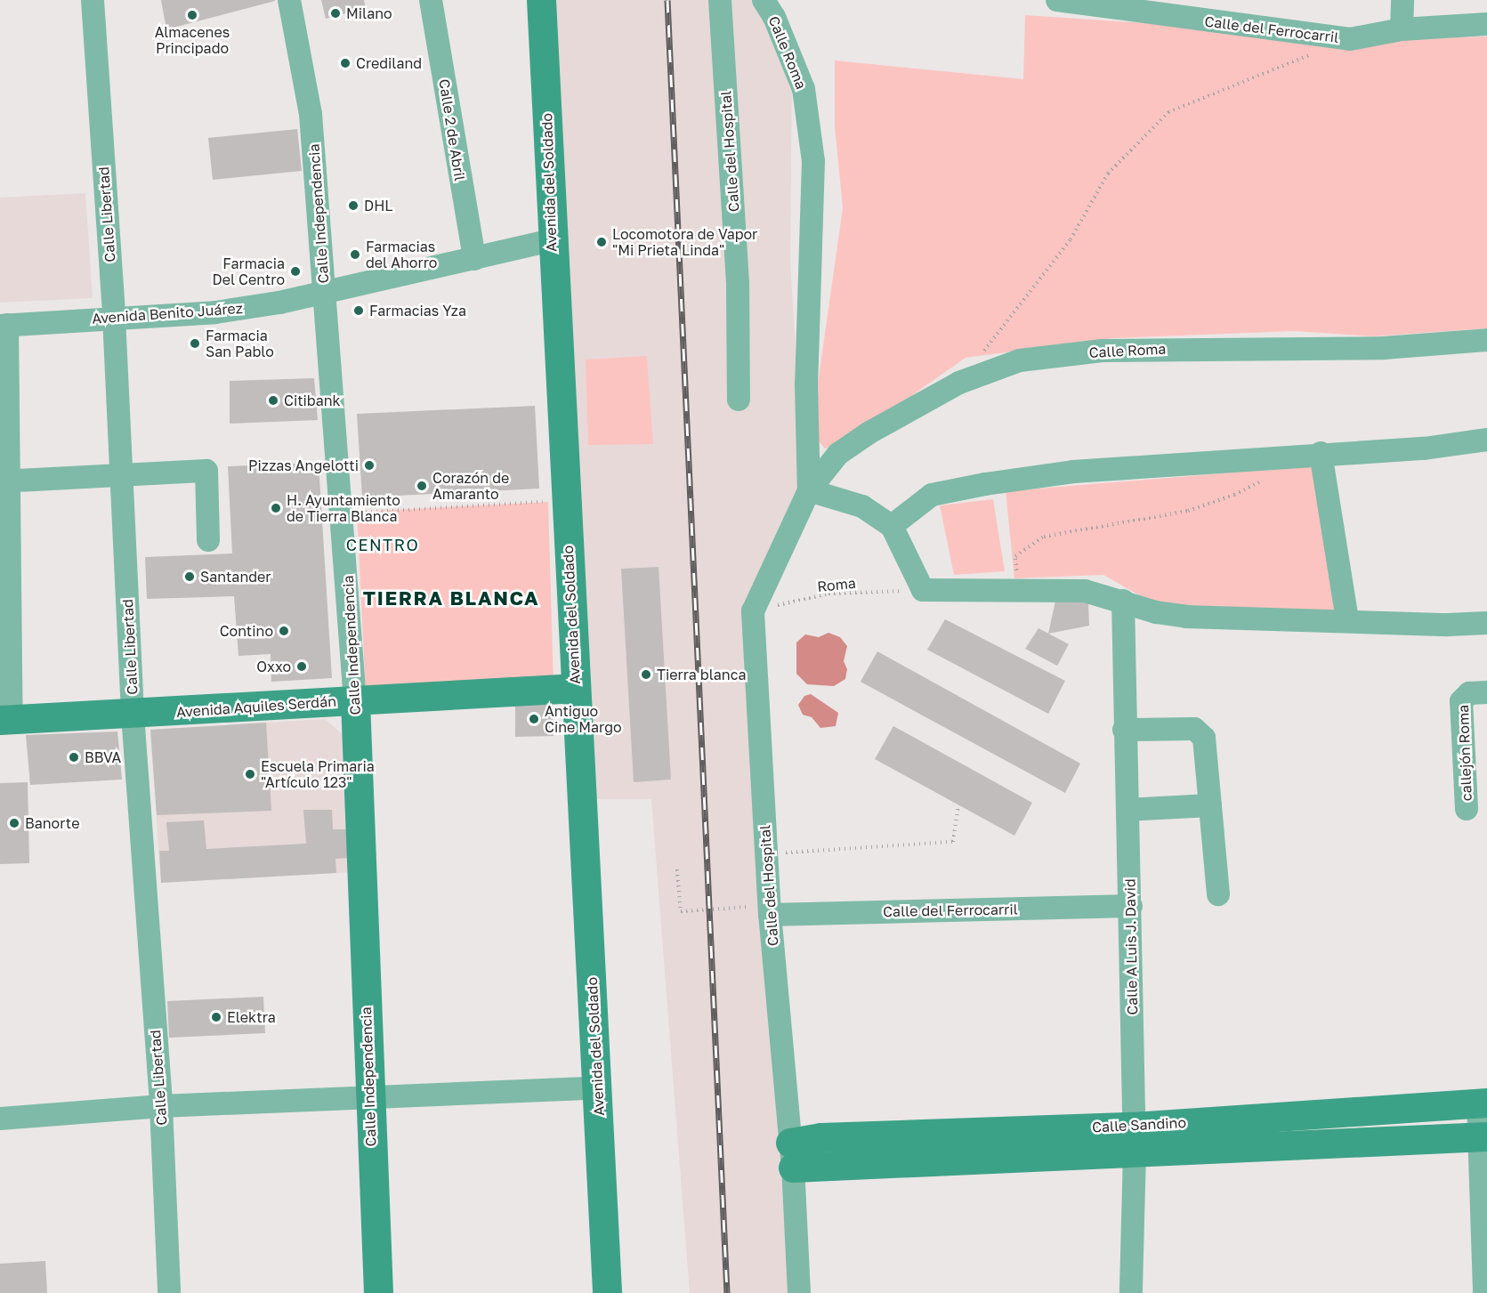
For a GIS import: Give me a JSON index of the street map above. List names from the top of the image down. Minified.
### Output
{"streets":{"street":["Calle del Ferrocarril","Calle Roma","Calle 2 de Abril","Calle del Hospital","Avenida del Soldado","Calle Independencia","Calle Libertad","Avenida Benito Juárez","Avenida Aquiles Serdán","callejón Roma","Calle A Luis J. David","Calle Sandino"],"path":["Roma"]},"crossings":[["Calle del Ferrocarril","Calle del Hospital"],["Calle del Ferrocarril","Calle A Luis J. David"],["Calle Roma","Calle del Hospital"],["Calle 2 de Abril","Avenida Benito Juárez"],["Calle del Hospital","Roma"],["Calle del Hospital","Calle Sandino"],["Avenida del Soldado","Avenida Benito Juárez"],["Avenida del Soldado","Avenida Aquiles Serdán"],["Calle Independencia","Avenida Benito Juárez"],["Calle Independencia","Avenida Aquiles Serdán"],["Calle Libertad","Avenida Benito Juárez"],["Calle Libertad","Avenida Aquiles Serdán"],["Calle A Luis J. David","Calle Sandino"]],"districts":["CENTRO","TIERRA BLANCA"],"places":["Milano","Almacenes Principado","Crediland","DHL","Locomotora de Vapor \"Mi Prieta Linda\"","Farmacias del Ahorro","Farmacia Del Centro","Farmacias Yza","Farmacia San Pablo","Citibank","Pizzas Angelotti","Corazón de Amaranto","H. Ayuntamiento de Tierra Blanca","Santander","Contino","Oxxo","Tierra blanca","Antiguo Cine Margo","BBVA","Escuela Primaria \"Artículo 123\"","Banorte","Elektra"]}
